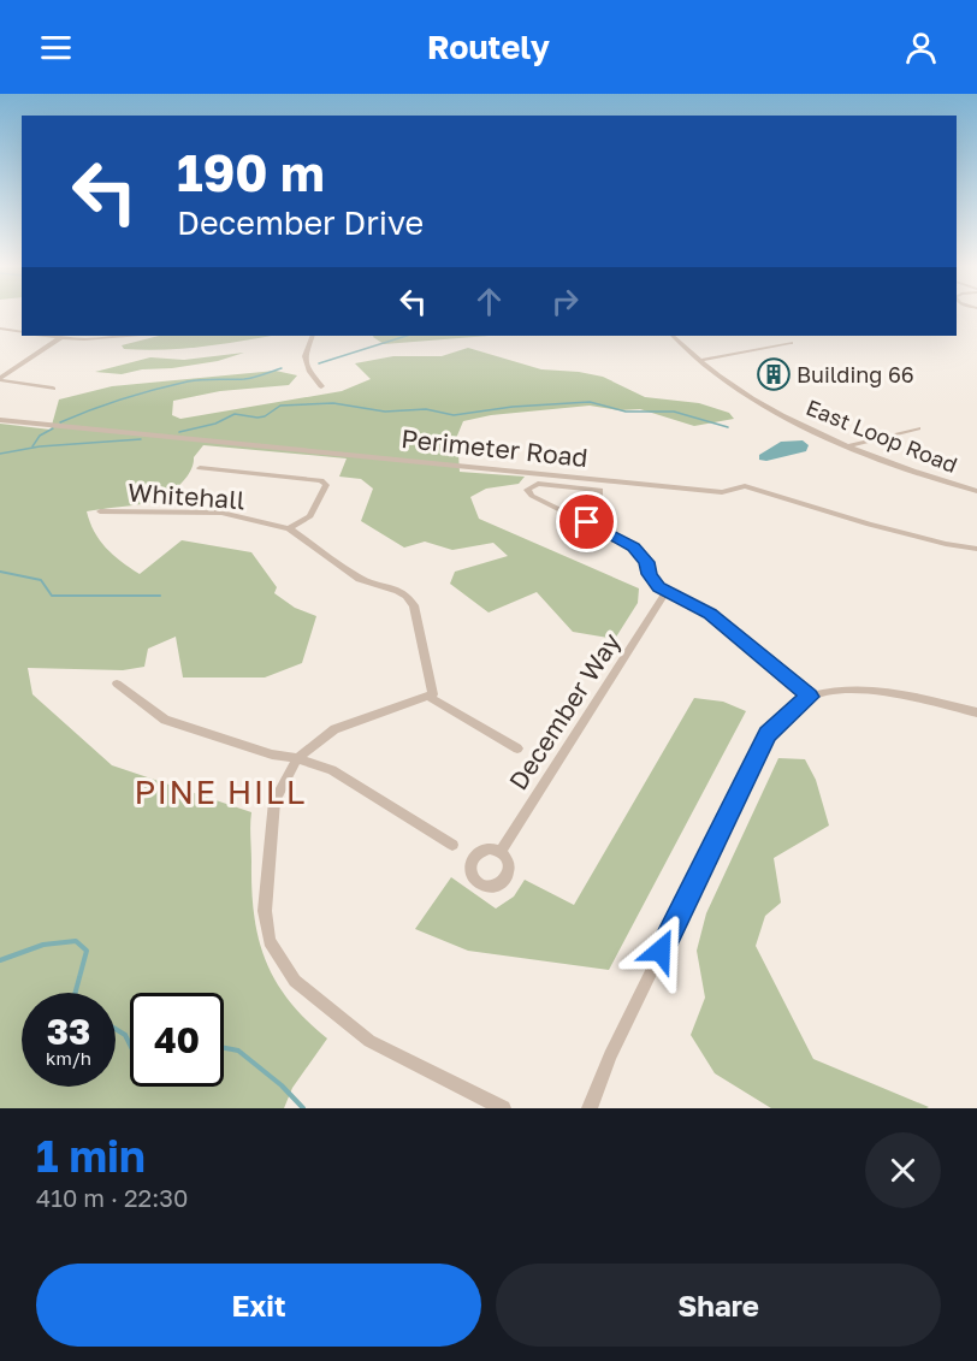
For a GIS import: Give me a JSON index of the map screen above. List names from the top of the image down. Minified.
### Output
{"streets":{"street":["East Loop Road","Perimeter Road","Whitehall","December Way"]},"districts":["PINE HILL"],"places":{"building":["Building 66"]},"page":{"header":"Routely","turn":["190 m","December Drive"],"speed":"33 km/h","limit":"40","heading":["1 min","410 m · 22:30"],"buttons":["Exit","Share"]}}
